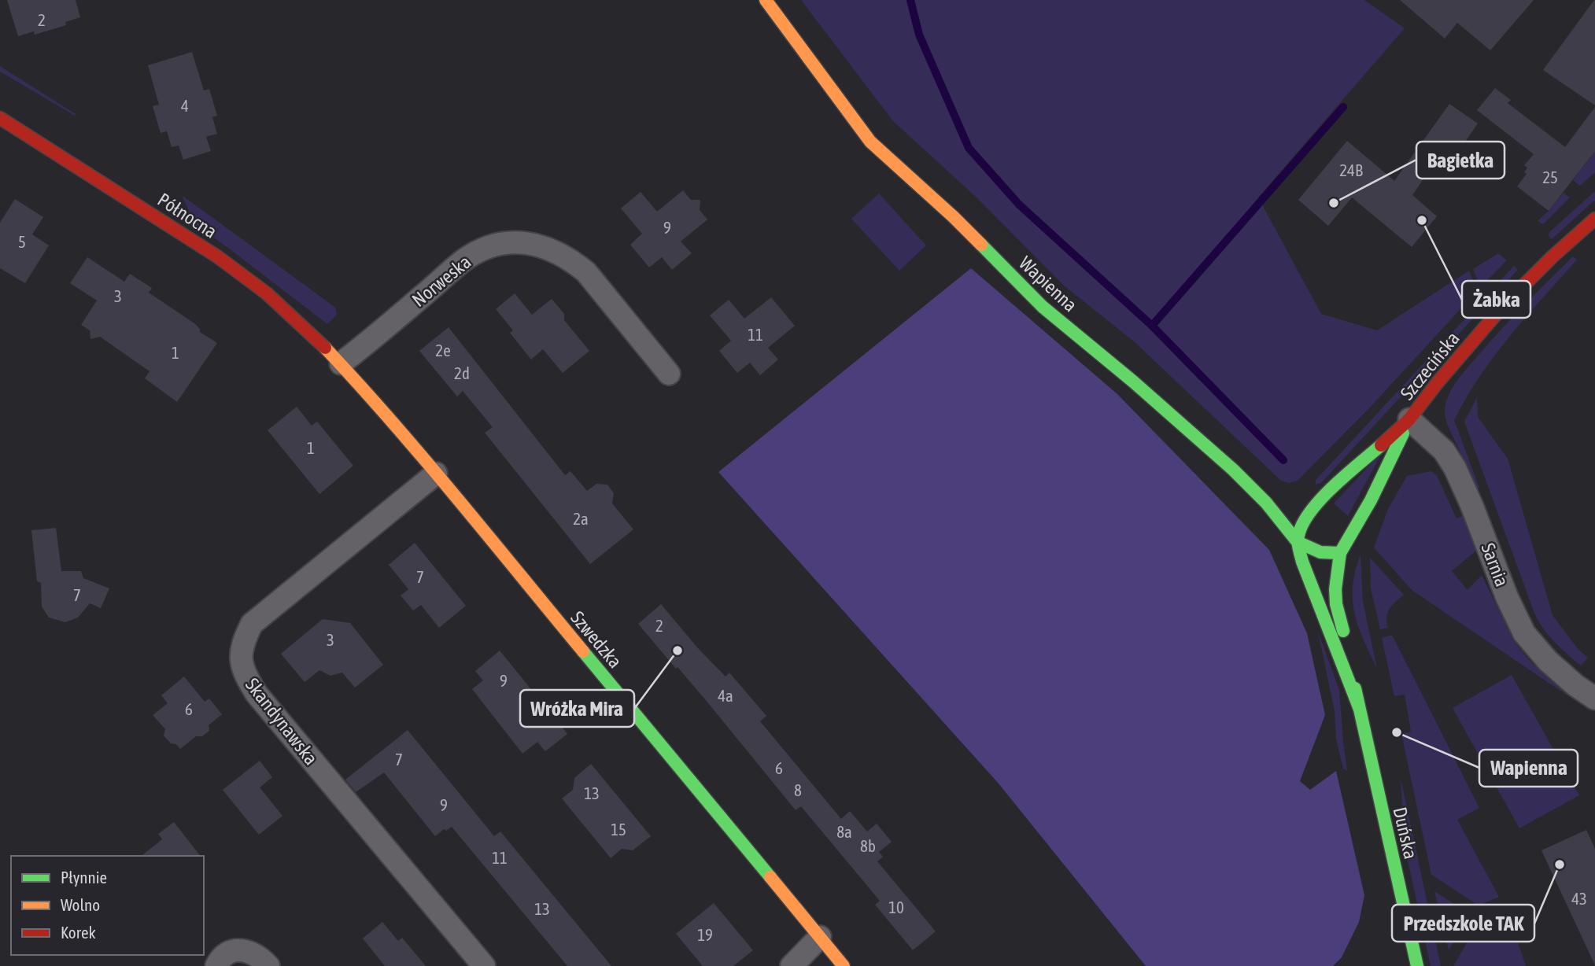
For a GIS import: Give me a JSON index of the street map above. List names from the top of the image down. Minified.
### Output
{"streets":{"street":["Północna","Norweska","Wapienna","Szczecińska","Sarnia","Szwedzka","Skandynawska","Duńska"]},"crossings":[["Północna","Norweska"],["Północna","Szwedzka"],["Norweska","Szwedzka"],["Wapienna","Szczecińska"],["Wapienna","Duńska"],["Szczecińska","Sarnia"],["Szczecińska","Duńska"],["Szwedzka","Skandynawska"]],"places":["Bagietka","Żabka","Wróżka Mira","Wapienna","Przedszkole TAK"],"house_numbers":["2","4","24B","25","9","5","3","11","2e","1","2d","1","2a","7","7","2","3","9","4a","6","7","6","8","13","9","15","8a","8b","11","43","10","13","19"],"legend":["Płynnie","Wolno","Korek"]}
